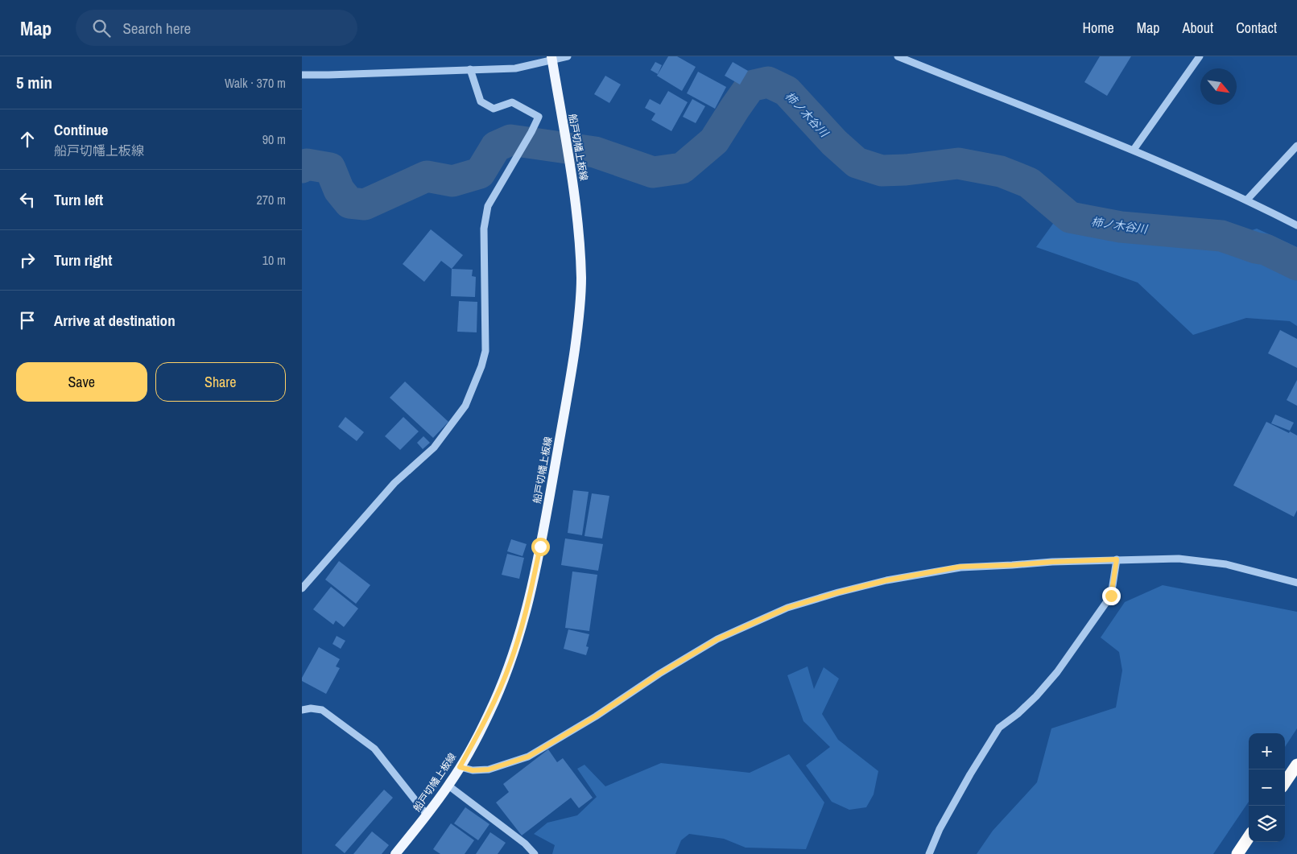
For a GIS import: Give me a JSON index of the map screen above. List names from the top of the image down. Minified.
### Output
{"streets":{"main road":["船戸切幡上板線"]},"water":["柿ノ木谷川"],"north":"bottom right","page":{"header":"Map","search":"Search here","nav":["Home","Map","About","Contact"],"heading":["5 min","Walk · 370 m"],"list":[["Continue","船戸切幡上板線","90 m"],["Turn left","270 m"],["Turn right","10 m"],"Arrive at destination"],"buttons":["Save","Share"],"map_buttons":["+","−"]}}
